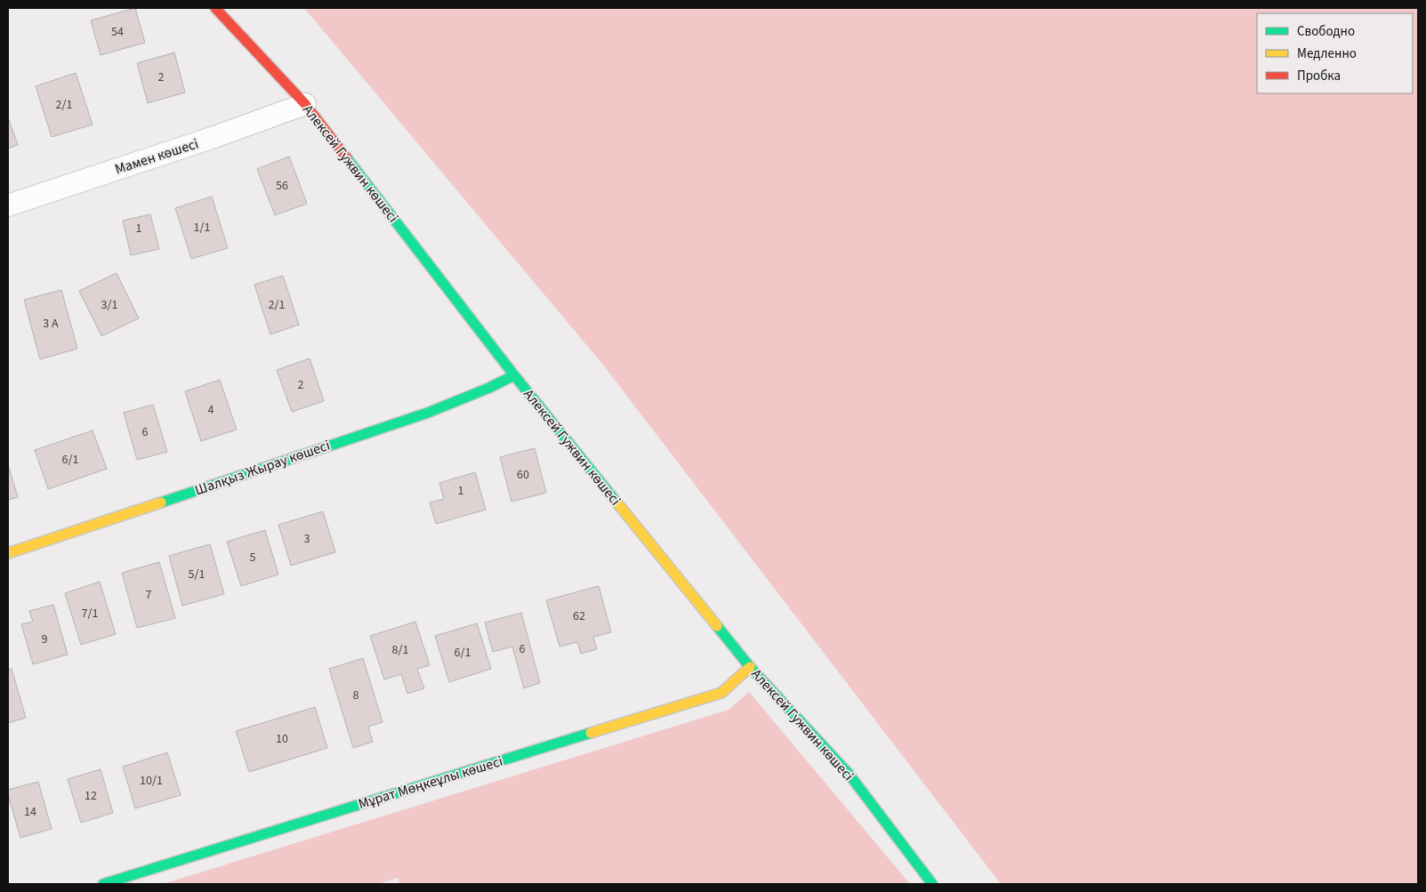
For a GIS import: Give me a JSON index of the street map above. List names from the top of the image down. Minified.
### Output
{"streets":{"street":["Мамен көшесі","Алексей Гужвин көшесі","Шалқыз Жырау көшесі","Мұрат Мөңкеұлы көшесі"]},"crossings":[["Мамен көшесі","Алексей Гужвин көшесі"],["Алексей Гужвин көшесі","Шалқыз Жырау көшесі"],["Алексей Гужвин көшесі","Мұрат Мөңкеұлы көшесі"]],"house_numbers":["54","2","2/1","56","1/1","1","3/1","2/1","3 А","2","4","6","6/1","60","1","3","5","5/1","7","7/1","62","9","6","8/1","6/1","8","10","10/1","12","14"],"legend":["Свободно","Медленно","Пробка"]}
